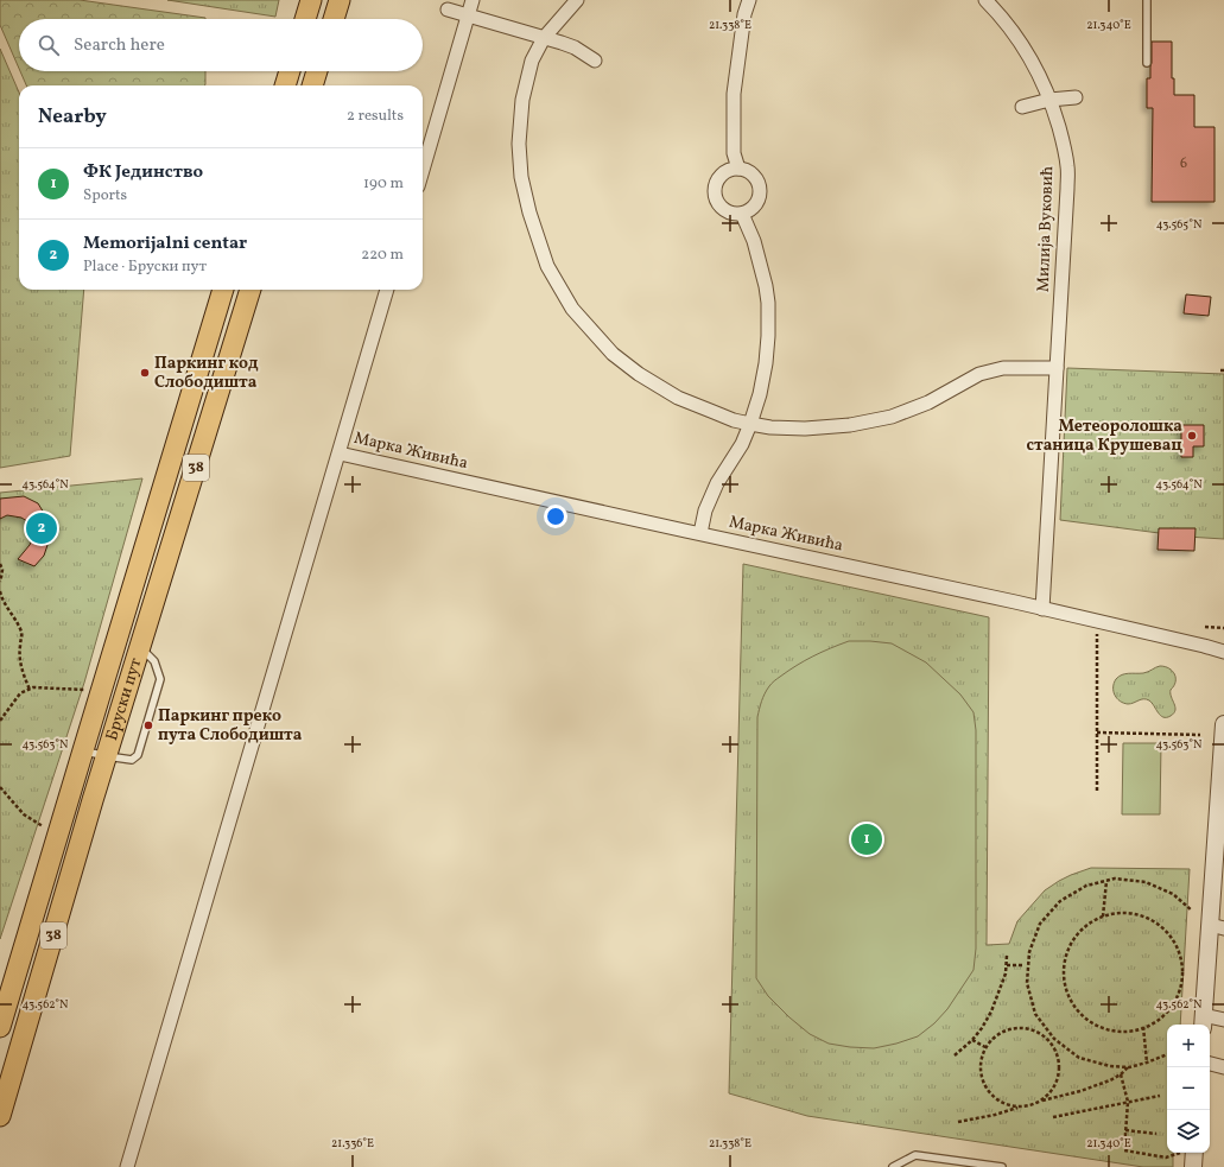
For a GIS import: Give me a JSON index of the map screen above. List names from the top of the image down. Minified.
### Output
{"streets":{"main road":["38","Бруски пут"],"street":["Милија Вуковић","Марка Живића"]},"crossings":[["Милија Вуковић","Марка Живића"]],"places":["Паркинг код Слободишта","Метеоролошка станица Крушевац","Паркинг преко пута Слободишта"],"house_numbers":["6"],"page":{"search":"Search here","heading":["Nearby","2 results"],"list":[{"mark":"1","name":"ФК Јединство","note":"Sports","value":"190 m"},{"mark":"2","name":"Memorijalni centar","note":"Place · Бруски пут","value":"220 m"}],"pins":["2","1"],"map_buttons":["+","−"]},"coordinates":["21.338°E","21.340°E","43.565°N","43.564°N","43.563°N","43.562°N","21.336°E"]}
